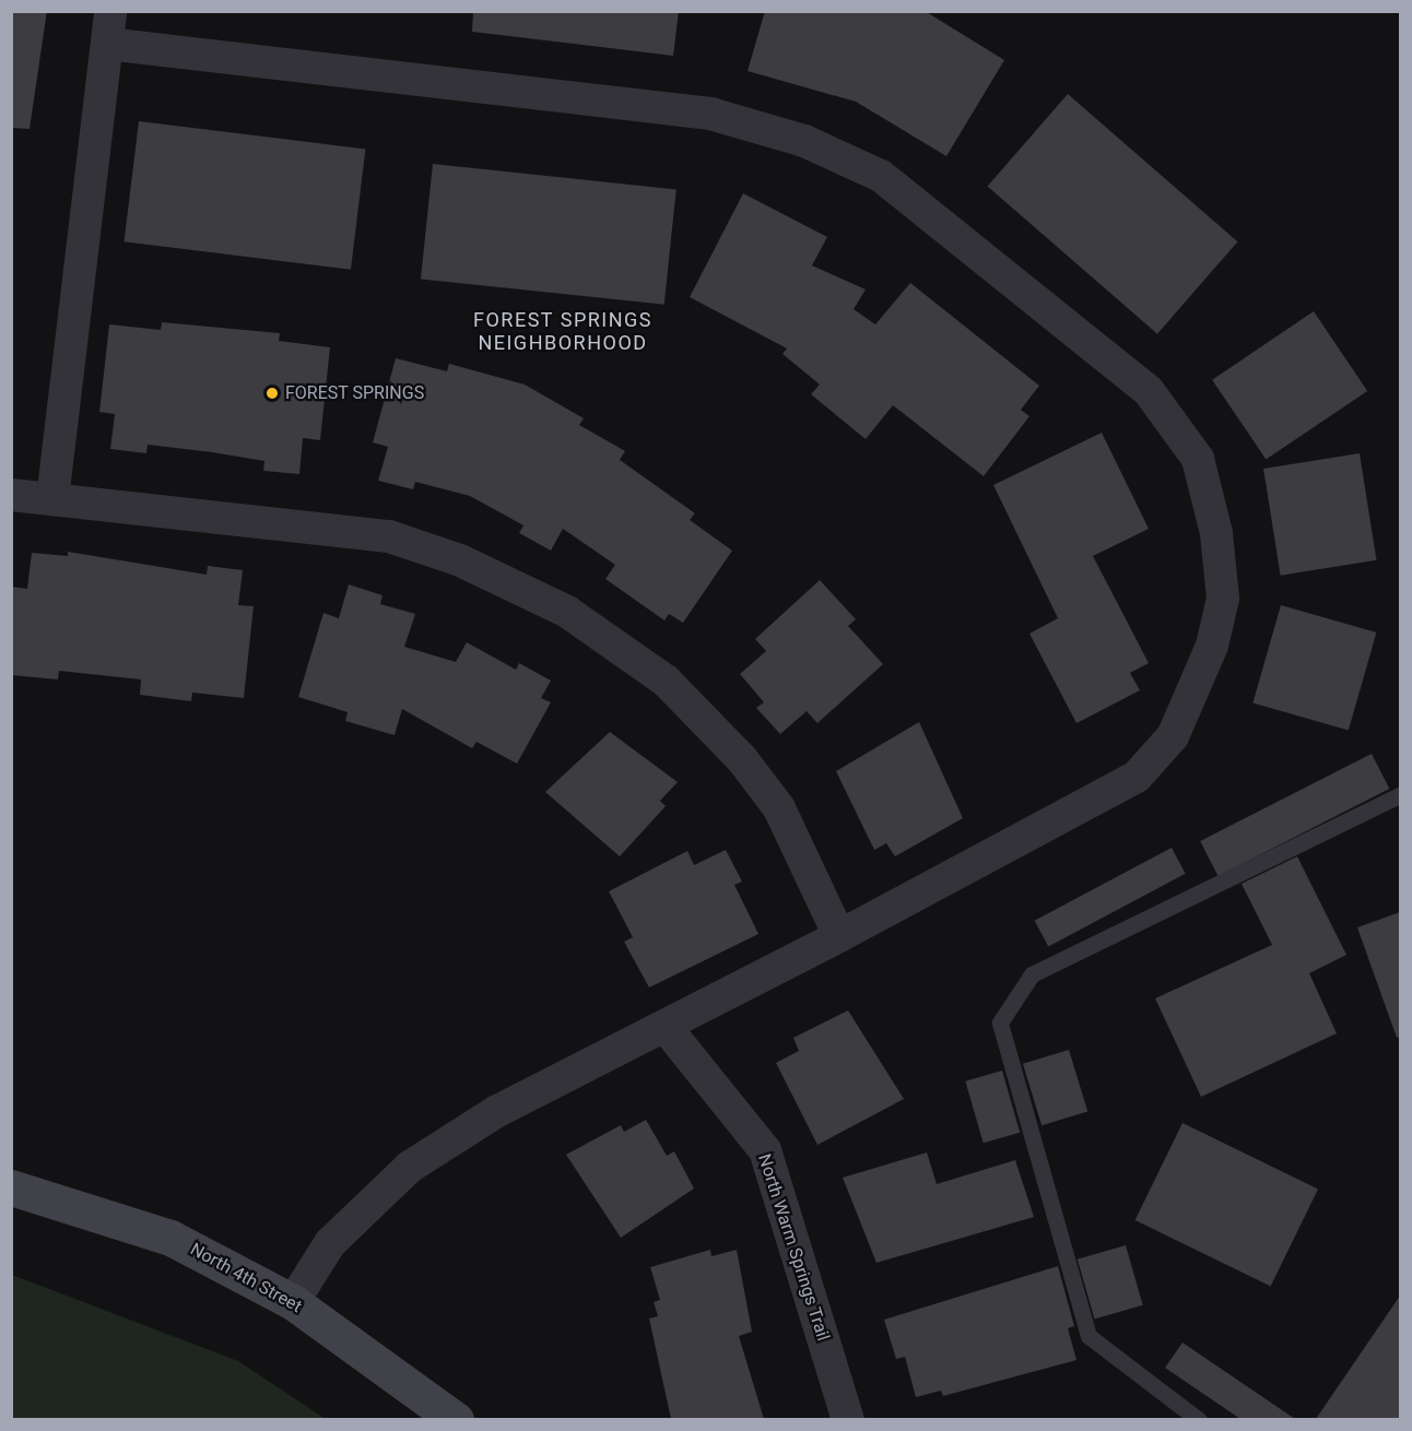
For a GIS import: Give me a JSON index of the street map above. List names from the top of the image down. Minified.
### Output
{"streets":{"street":["North Warm Springs Trail","North 4th Street"]},"districts":["FOREST SPRINGS NEIGHBORHOOD"],"places":["FOREST SPRINGS"]}
